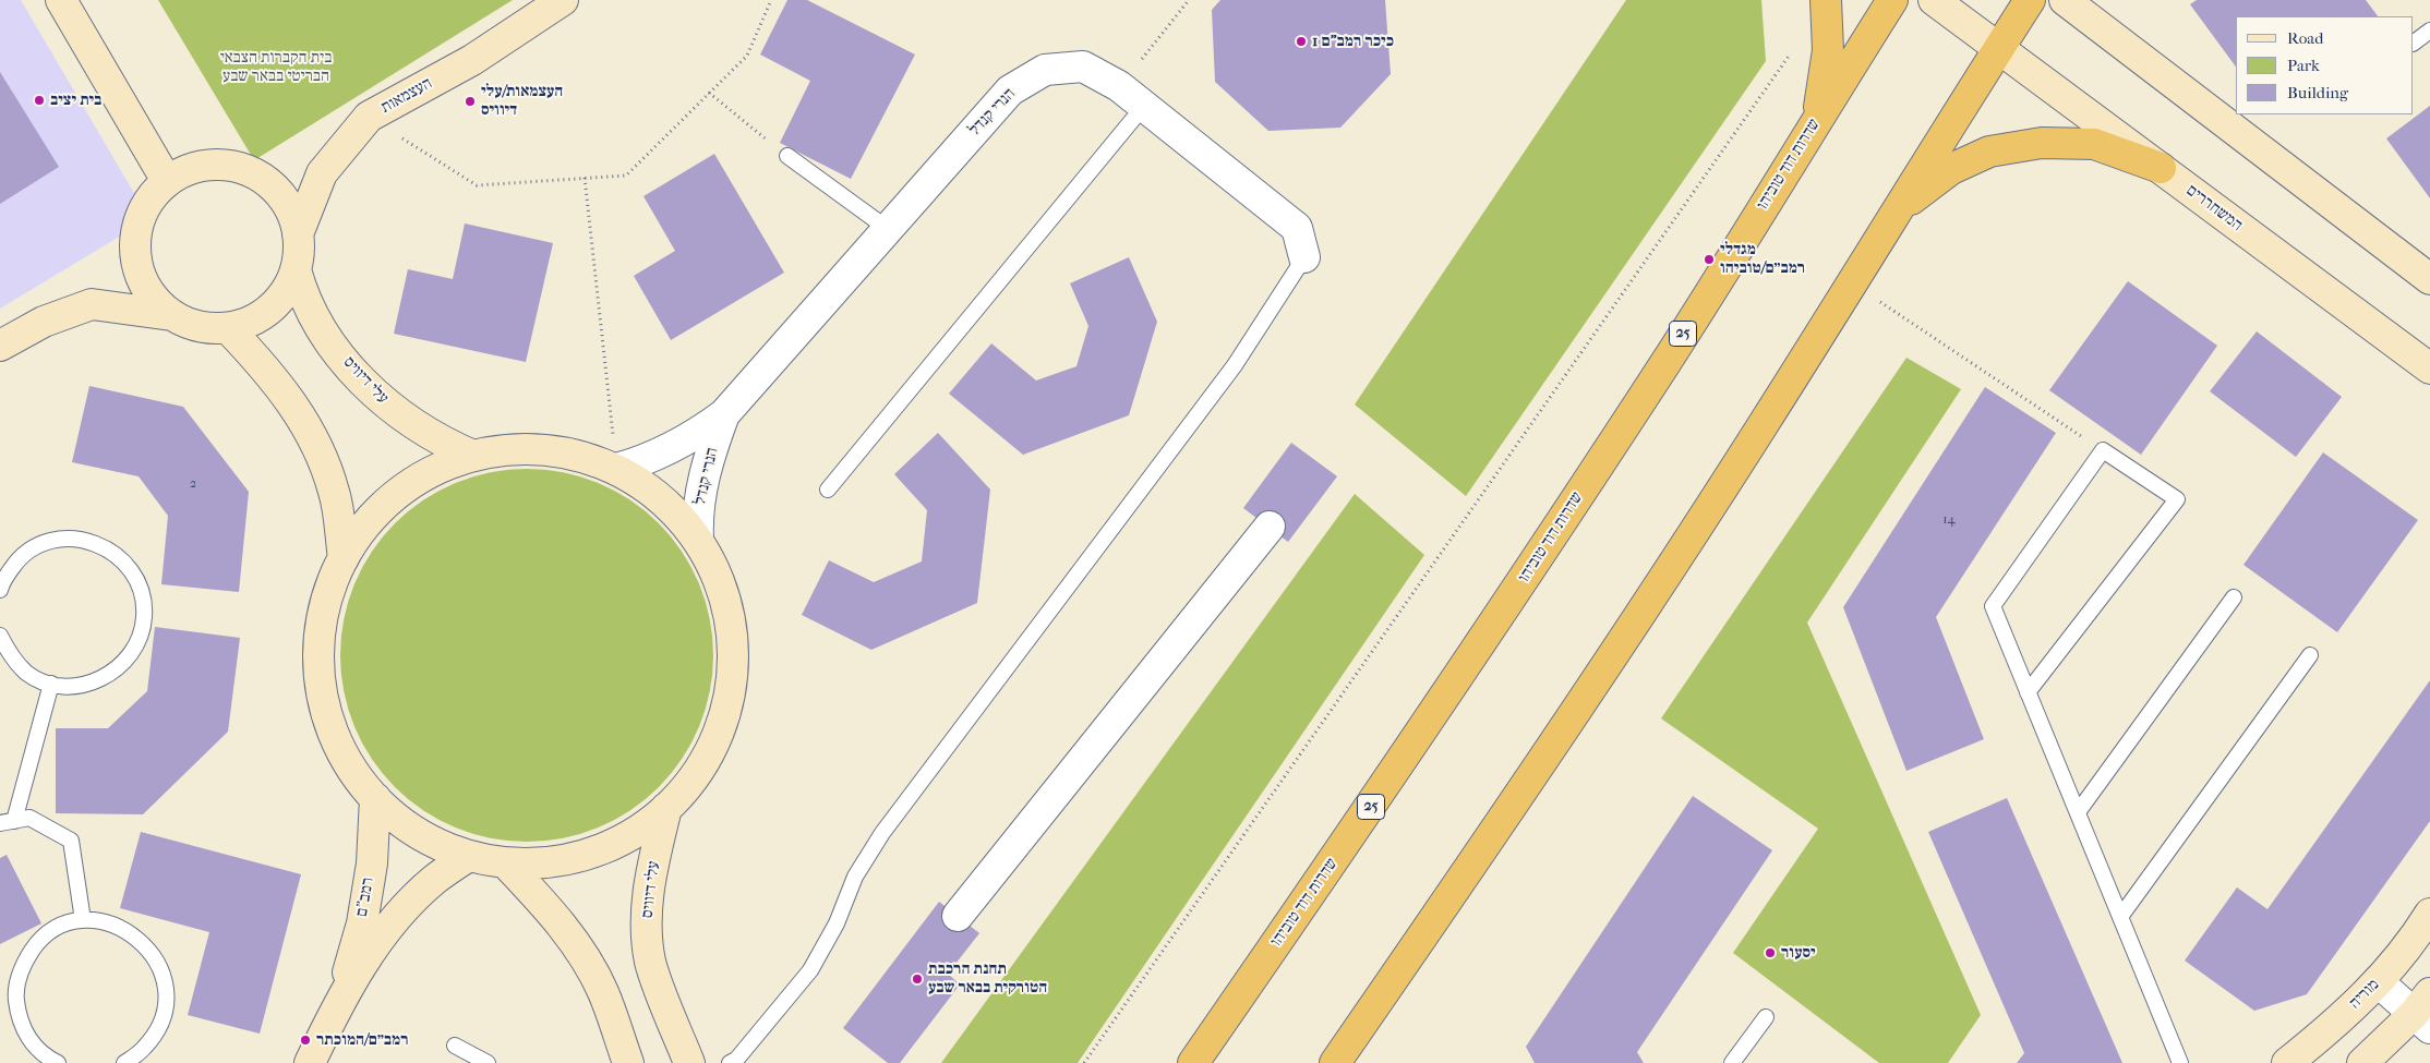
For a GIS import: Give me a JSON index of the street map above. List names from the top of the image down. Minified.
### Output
{"streets":{"highway":["שדרות דוד טוביהו","25"],"street":["העצמאות","הנרי קנדל","המשחררים","עלי דיוויס","רמב\"ם","מוריה"]},"crossings":[["העצמאות","עלי דיוויס"]],"parks":["בית הקברות הצבאי הבריטי בבאר שבע"],"places":["כיכר רמב\"ם 1","בית יציב","העצמאות/עלי דיוויס","מגדלי רמב״ם/טוביהו","יסעור","תחנת הרכבת הטורקית בבאר שבע","רמב״ם/המוכתר"],"house_numbers":["2","14"],"legend":["Road","Park","Building"]}
